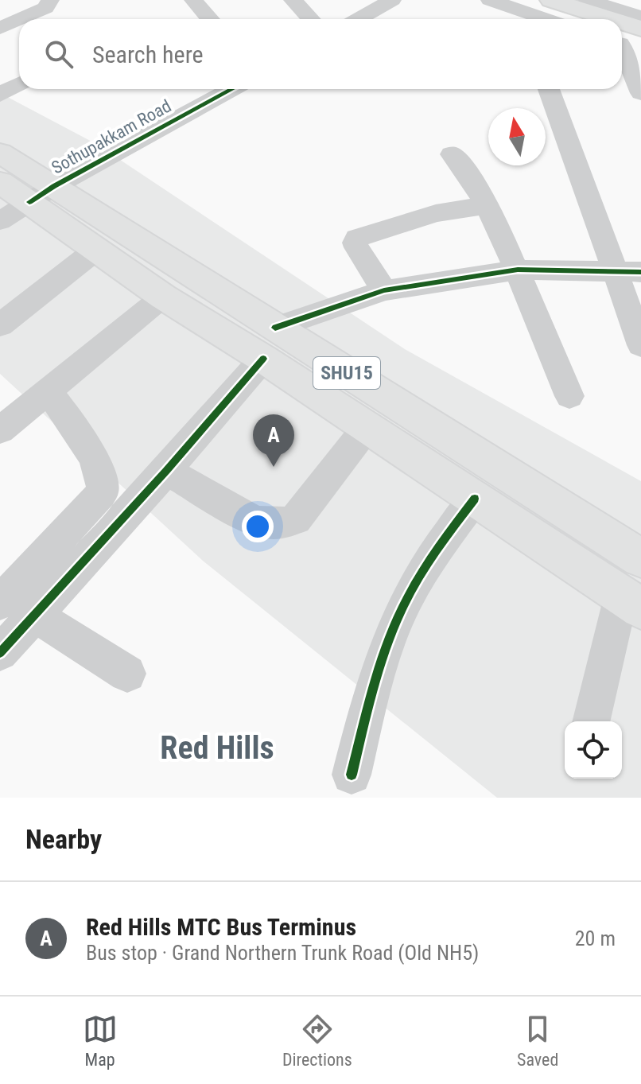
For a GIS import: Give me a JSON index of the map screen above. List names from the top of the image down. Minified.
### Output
{"streets":{"main road":["SHU15"],"street":["Sothupakkam Road"]},"crossings":[["Sothupakkam Road","SHU15"]],"districts":["Red Hills"],"north":"top","page":{"search":"Search here","pins":"A","heading":"Nearby","list":[{"mark":"A","name":"Red Hills MTC Bus Terminus","note":"Bus stop · Grand Northern Trunk Road (Old NH5)","value":"20 m"}],"nav":["Map","Directions","Saved"]}}
